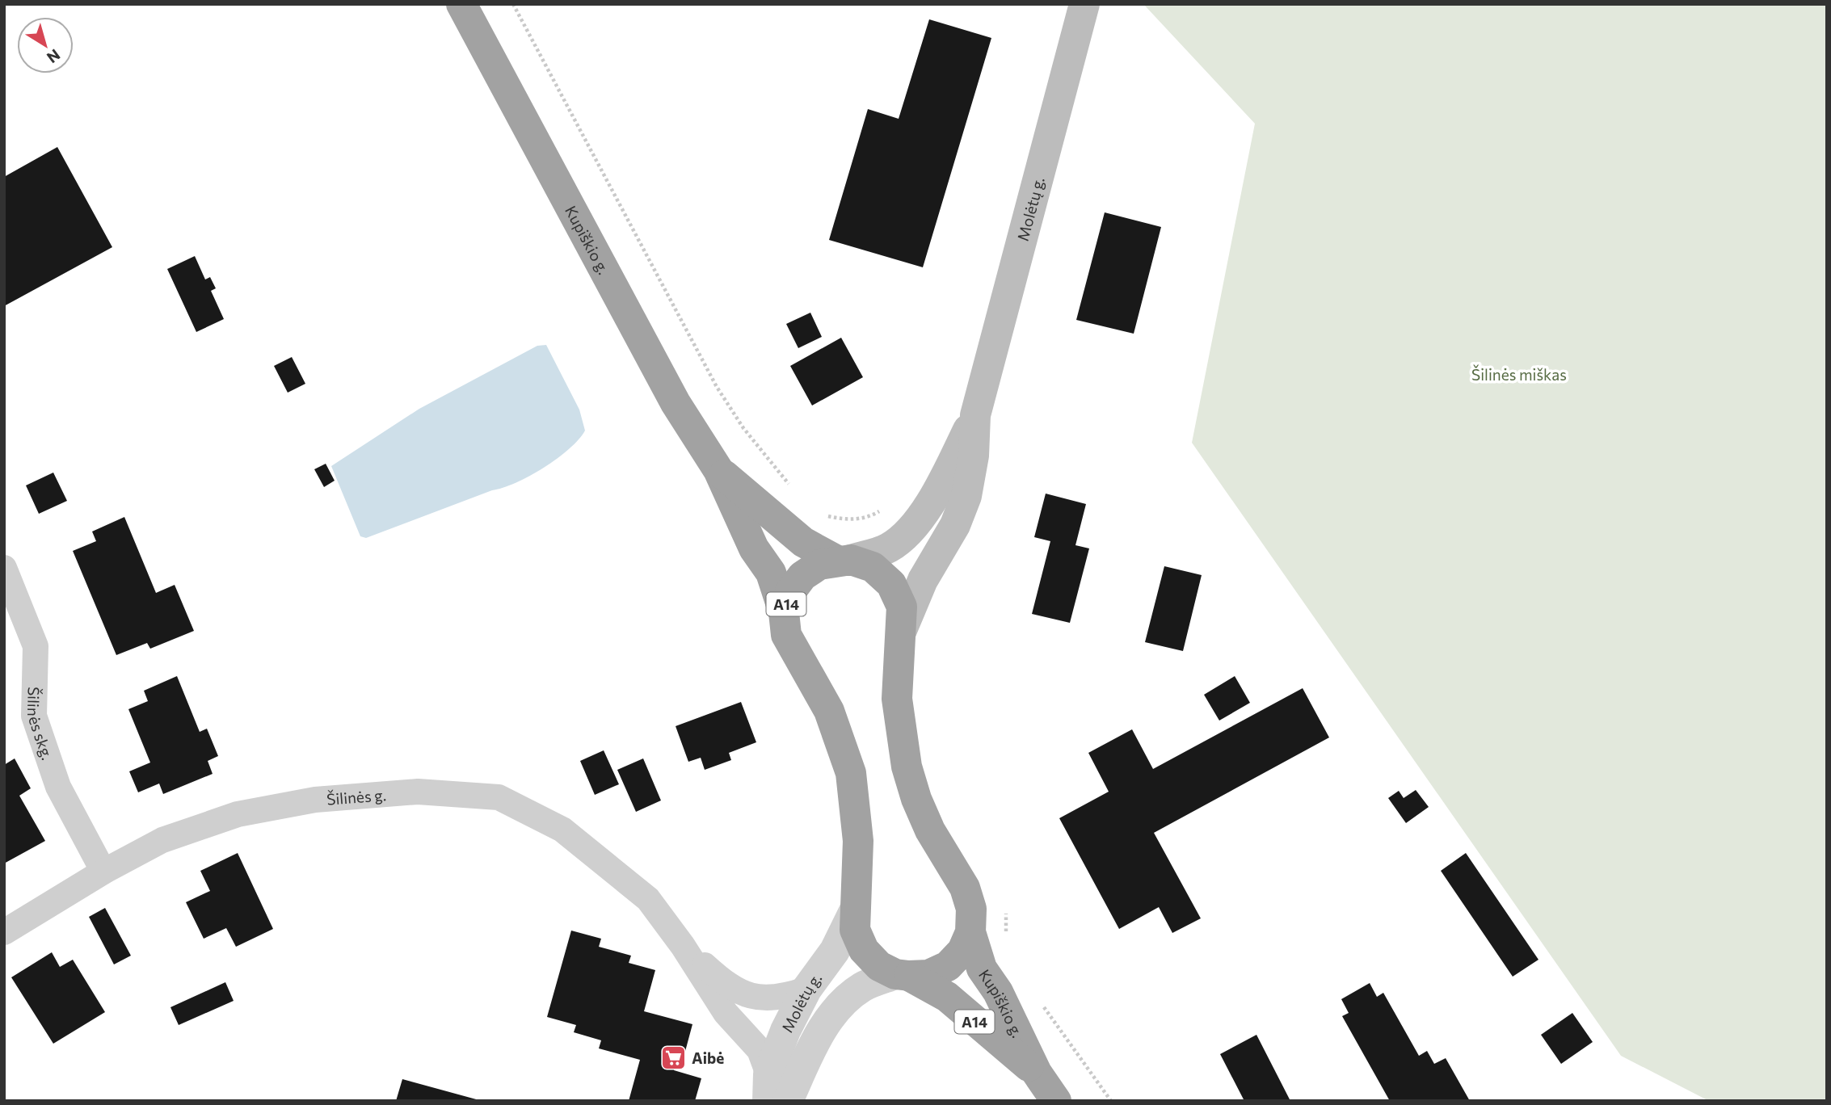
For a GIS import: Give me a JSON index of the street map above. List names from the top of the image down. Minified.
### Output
{"streets":{"highway":["Kupiškio g.","A14"],"main road":["Molėtų g."],"street":["Šilinės skg.","Šilinės g."]},"crossings":[["Molėtų g.","Kupiškio g."],["Molėtų g.","A14"],["Molėtų g.","Šilinės g."],["Kupiškio g.","A14"],["Šilinės skg.","Šilinės g."]],"parks":["Šilinės miškas"],"places":{"supermarket":["Aibė"]},"north":"bottom right"}
